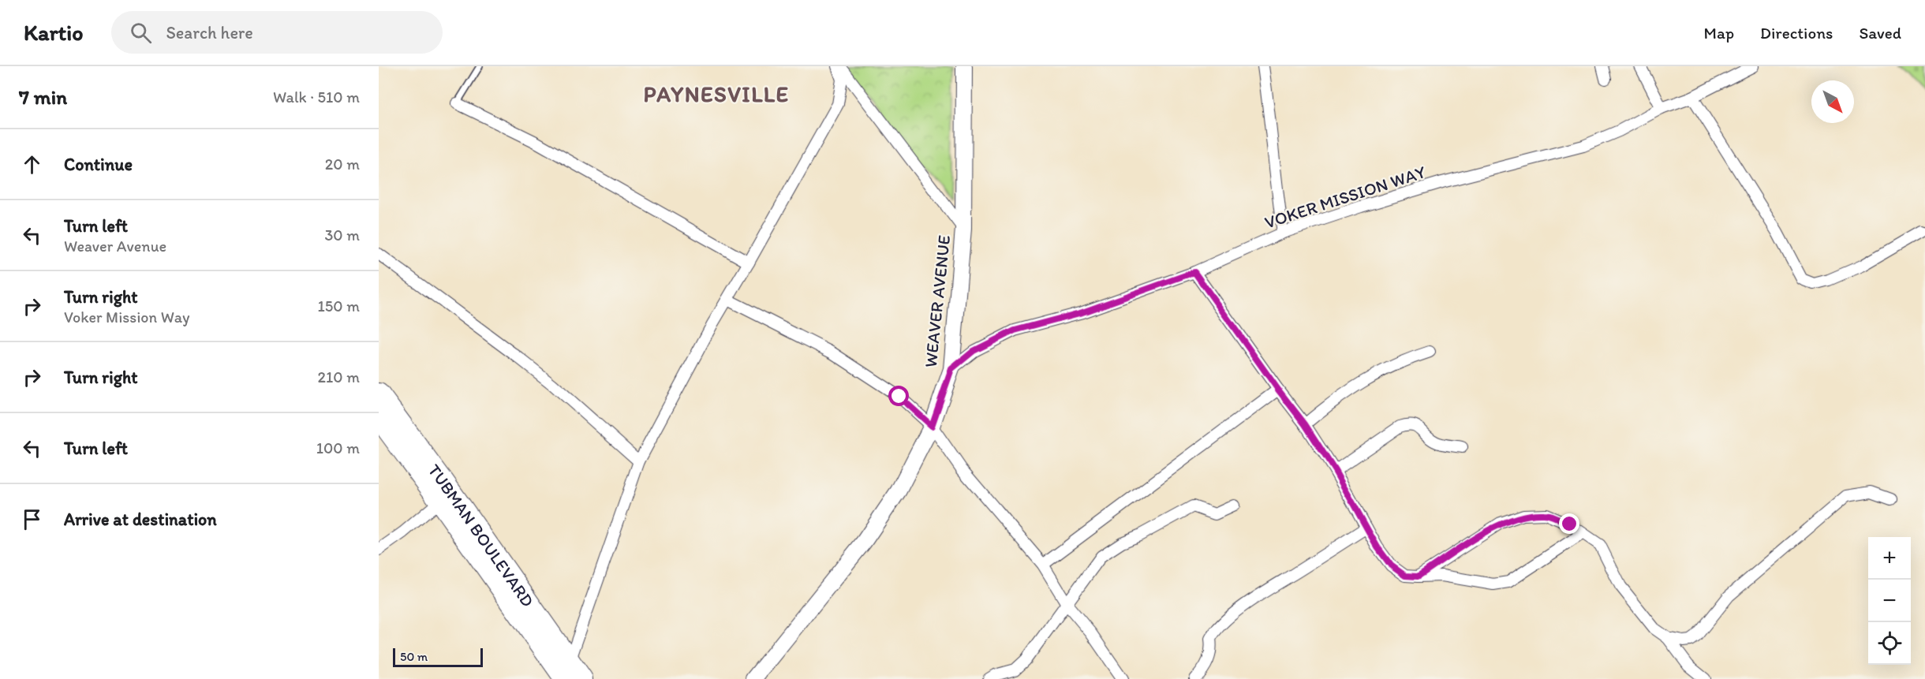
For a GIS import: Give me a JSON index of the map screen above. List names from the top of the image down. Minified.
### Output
{"streets":{"highway":["TUBMAN BOULEVARD"],"street":["VOKER MISSION WAY","WEAVER AVENUE"]},"crossings":[["VOKER MISSION WAY","WEAVER AVENUE"]],"districts":["PAYNESVILLE"],"scale_bar":"50 m","north":"bottom right","page":{"header":"Kartio","search":"Search here","nav":["Map","Directions","Saved"],"heading":["7 min","Walk · 510 m"],"list":[["Continue","20 m"],["Turn left","Weaver Avenue","30 m"],["Turn right","Voker Mission Way","150 m"],["Turn right","210 m"],["Turn left","100 m"],"Arrive at destination"],"map_buttons":["+","−"],"scale":"50 m"}}
